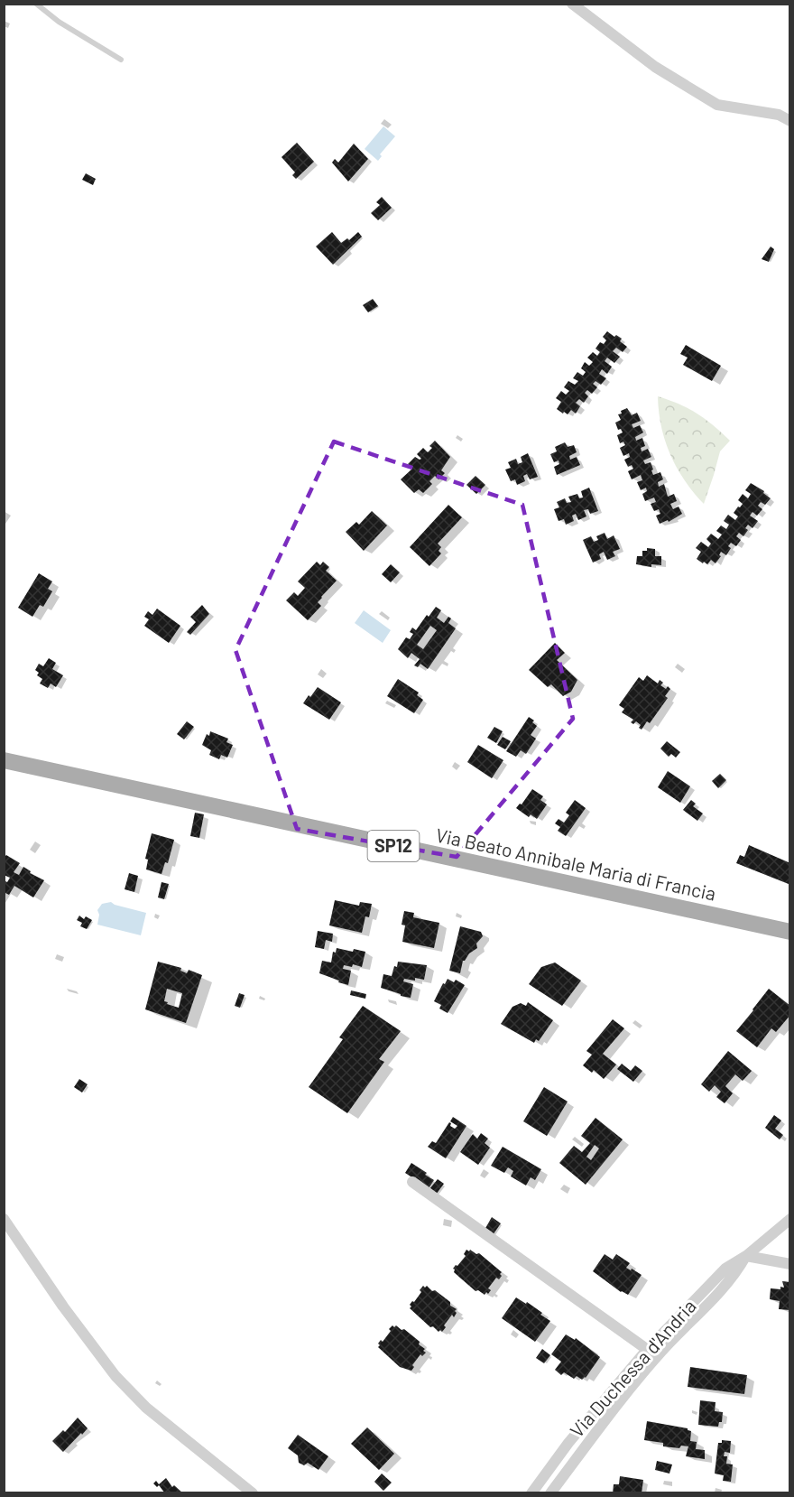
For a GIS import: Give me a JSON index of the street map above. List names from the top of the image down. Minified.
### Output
{"streets":{"main road":["SP12","Via Beato Annibale Maria di Francia"],"street":["Via Duchessa d'Andria"]}}
